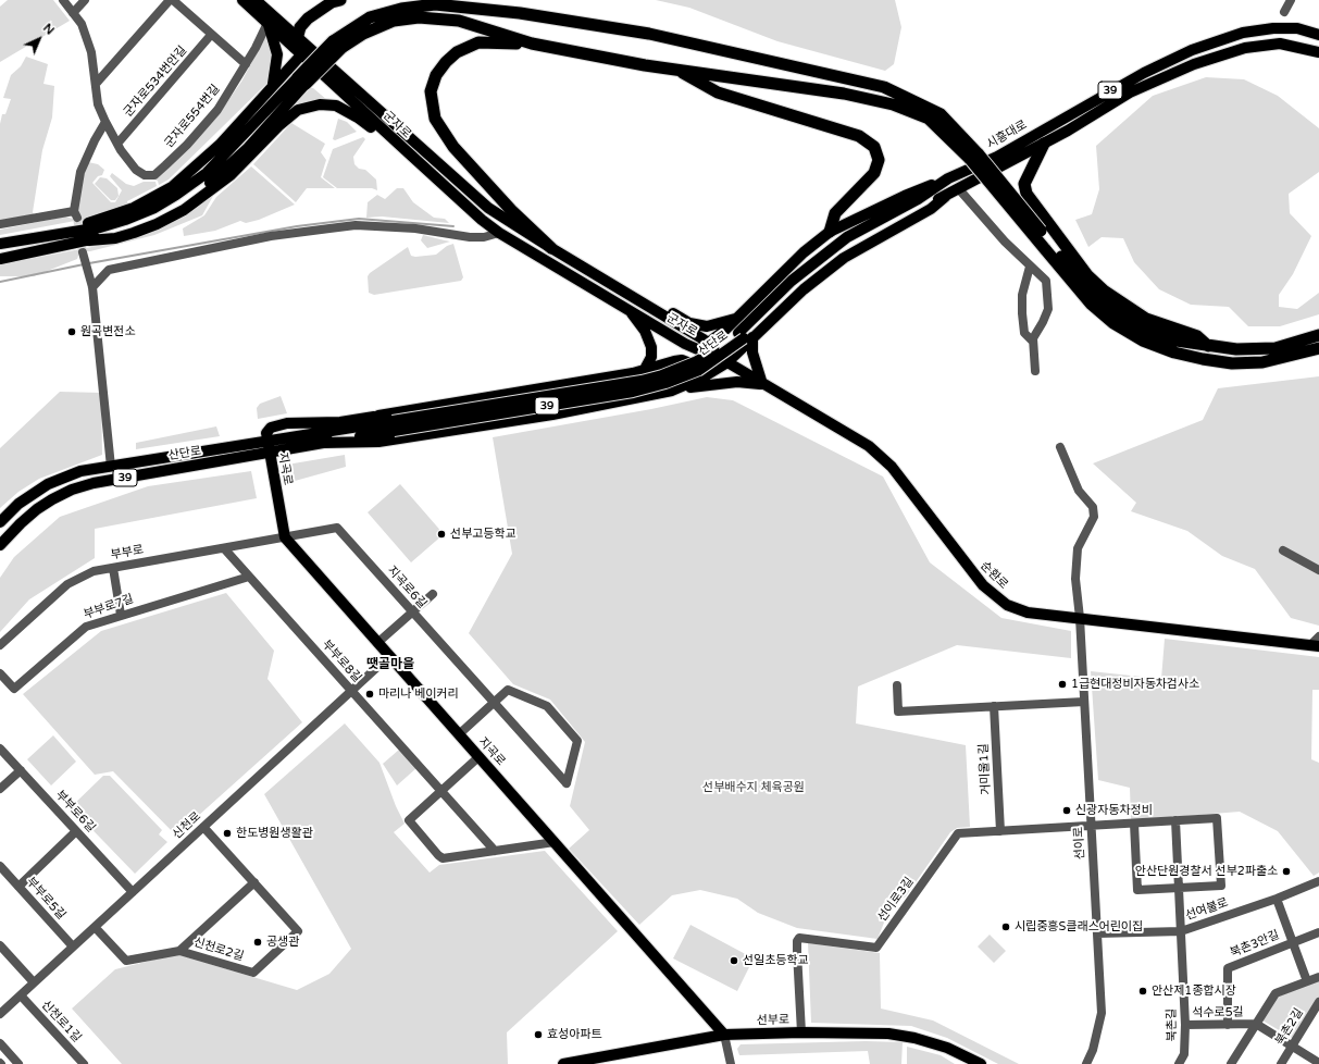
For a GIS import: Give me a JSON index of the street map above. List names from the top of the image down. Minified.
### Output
{"streets":{"main road":["39","군자로","시흥대로","산단로","지곡로","순환로","선부로"],"street":["군자로534번안길","군자로554번길","부부로","지곡로6길","부부로7길","부부로8길","거미울1길","부부로6길","신천로","선이로","부부로5길","선이로3길","선여불로","북촌3안길","신천로2길","석수로5길","신천로1길","북촌길","북촌2길"]},"crossings":[["군자로534번안길","군자로554번길"],["군자로554번길","군자로"],["군자로","순환로"],["시흥대로","산단로"],["산단로","지곡로"],["지곡로","부부로"],["지곡로","지곡로6길"],["지곡로","신천로"],["지곡로","선부로"],["부부로","지곡로6길"],["부부로","부부로8길"],["순환로","선이로"],["부부로7길","부부로8길"],["부부로8길","신천로"],["거미울1길","선이로3길"],["부부로6길","신천로"],["신천로","부부로5길"],["신천로","신천로2길"],["신천로","신천로1길"],["선이로","선이로3길"],["선이로","선여불로"],["선이로3길","선부로"],["선이로3길","북촌길"],["선여불로","북촌길"],["북촌3안길","석수로5길"],["석수로5길","북촌길"],["석수로5길","북촌2길"]],"districts":["땟골마을"],"parks":["선부배수지 체육공원"],"places":["원곡변전소","선부고등학교","1급현대정비자동차검사소","마리나 베이커리","신광자동차정비","한도병원생활관","안산단원경찰서 선부2파출소","시립중흥S클래스어린이집","공생관","선일초등학교","안산제1종합시장","효성아파트"],"north":"top right"}
